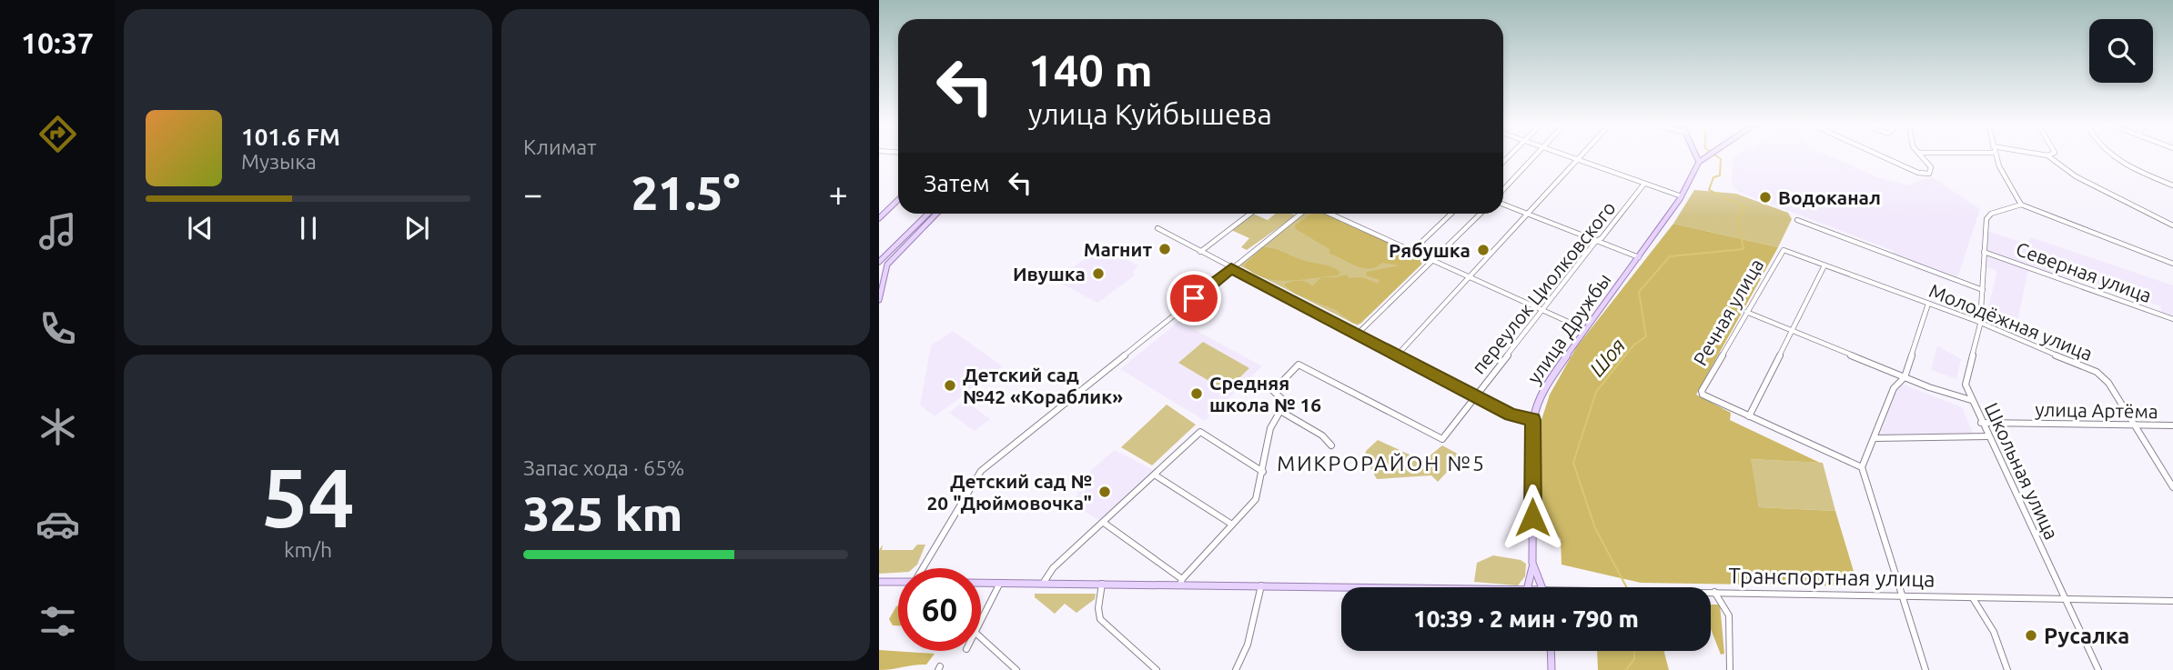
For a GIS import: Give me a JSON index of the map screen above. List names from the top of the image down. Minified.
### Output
{"streets":{"main road":["улица Дружбы","Транспортная улица"],"street":["Северная улица","переулок Циолковского","Речная улица","Молодёжная улица","улица Артёма","Школьная улица"]},"crossings":[["Речная улица","Молодёжная улица"],["Речная улица","Школьная улица"],["Молодёжная улица","улица Артёма"],["улица Артёма","Школьная улица"],["Школьная улица","Транспортная улица"]],"districts":["МИКРОРАЙОН №5"],"water":["Шоя"],"places":["Водоканал","Магнит","Рябушка","Ивушка","Детский сад №42 «Кораблик»","Средняя школа № 16","Детский сад № 20 \"Дюймовочка\"","Русалка"],"page":{"tabs":"10:37","tile":["Климат",["54","km/h"],["Запас хода · 65%","325 km"]],"turn":["140 m","улица Куйбышева"],"song":["101.6 FM","Музыка"],"then":"Затем","heat":["−","21.5°","+"],"limit":"60","trip":"10:39 · 2 мин · 790 m"}}
